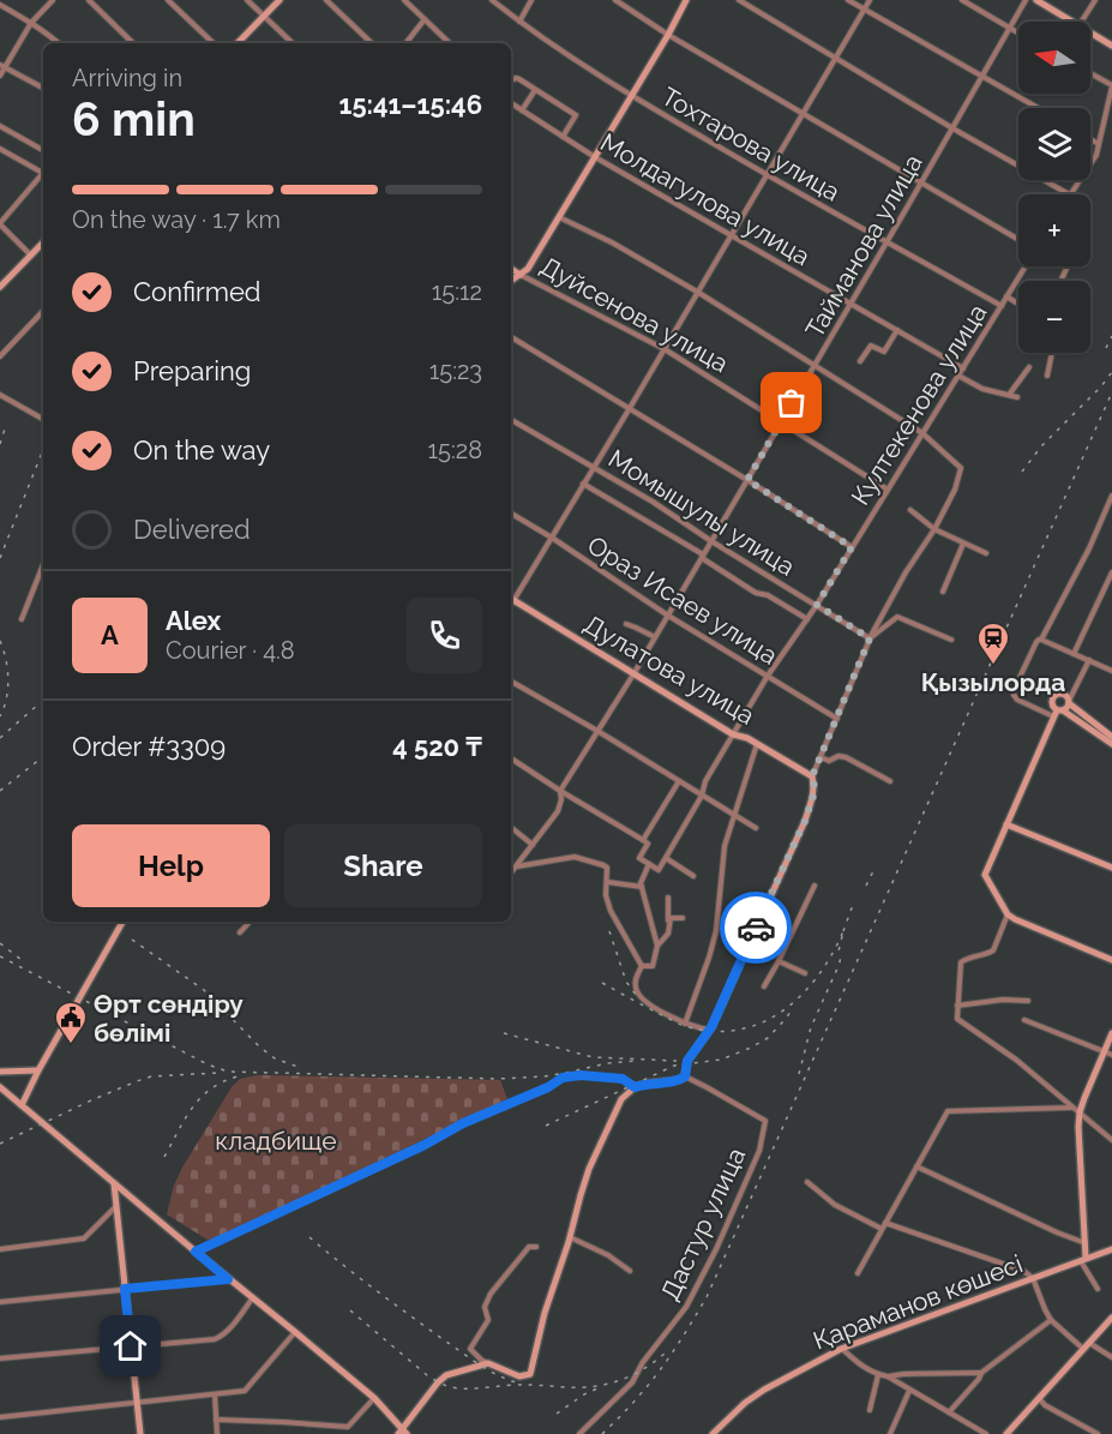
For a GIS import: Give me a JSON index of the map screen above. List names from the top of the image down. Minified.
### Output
{"streets":{"street":["Тохтарова улица","Молдагулова улица","Тайманова улица","Дуйсенова улица","Култекенова улица","Момышулы улица","Ораз Исаев улица","Дулатова улица","Дастур улица","Қараманов көшесі"]},"crossings":[["Тохтарова улица","Тайманова улица"],["Тохтарова улица","Култекенова улица"],["Молдагулова улица","Тайманова улица"],["Молдагулова улица","Култекенова улица"],["Тайманова улица","Дуйсенова улица"],["Тайманова улица","Момышулы улица"],["Тайманова улица","Ораз Исаев улица"],["Тайманова улица","Дулатова улица"],["Дуйсенова улица","Култекенова улица"],["Култекенова улица","Момышулы улица"],["Култекенова улица","Ораз Исаев улица"],["Култекенова улица","Дулатова улица"]],"parks":["кладбище"],"places":{"station":["Қызылорда"],"public building":["Өрт сөндіру бөлімі"]},"north":"left","page":{"map_buttons":["+","−"],"heading":["6 min","Arriving in","15:41–15:46"],"panel":["Alex","Courier · 4.8","Order #3309","4 520 ₸"],"bar":"On the way · 1.7 km","list":[["Confirmed","15:12"],["Preparing","15:23"],["On the way","15:28"],"Delivered"],"round":"A","buttons":["Help","Share"]}}
